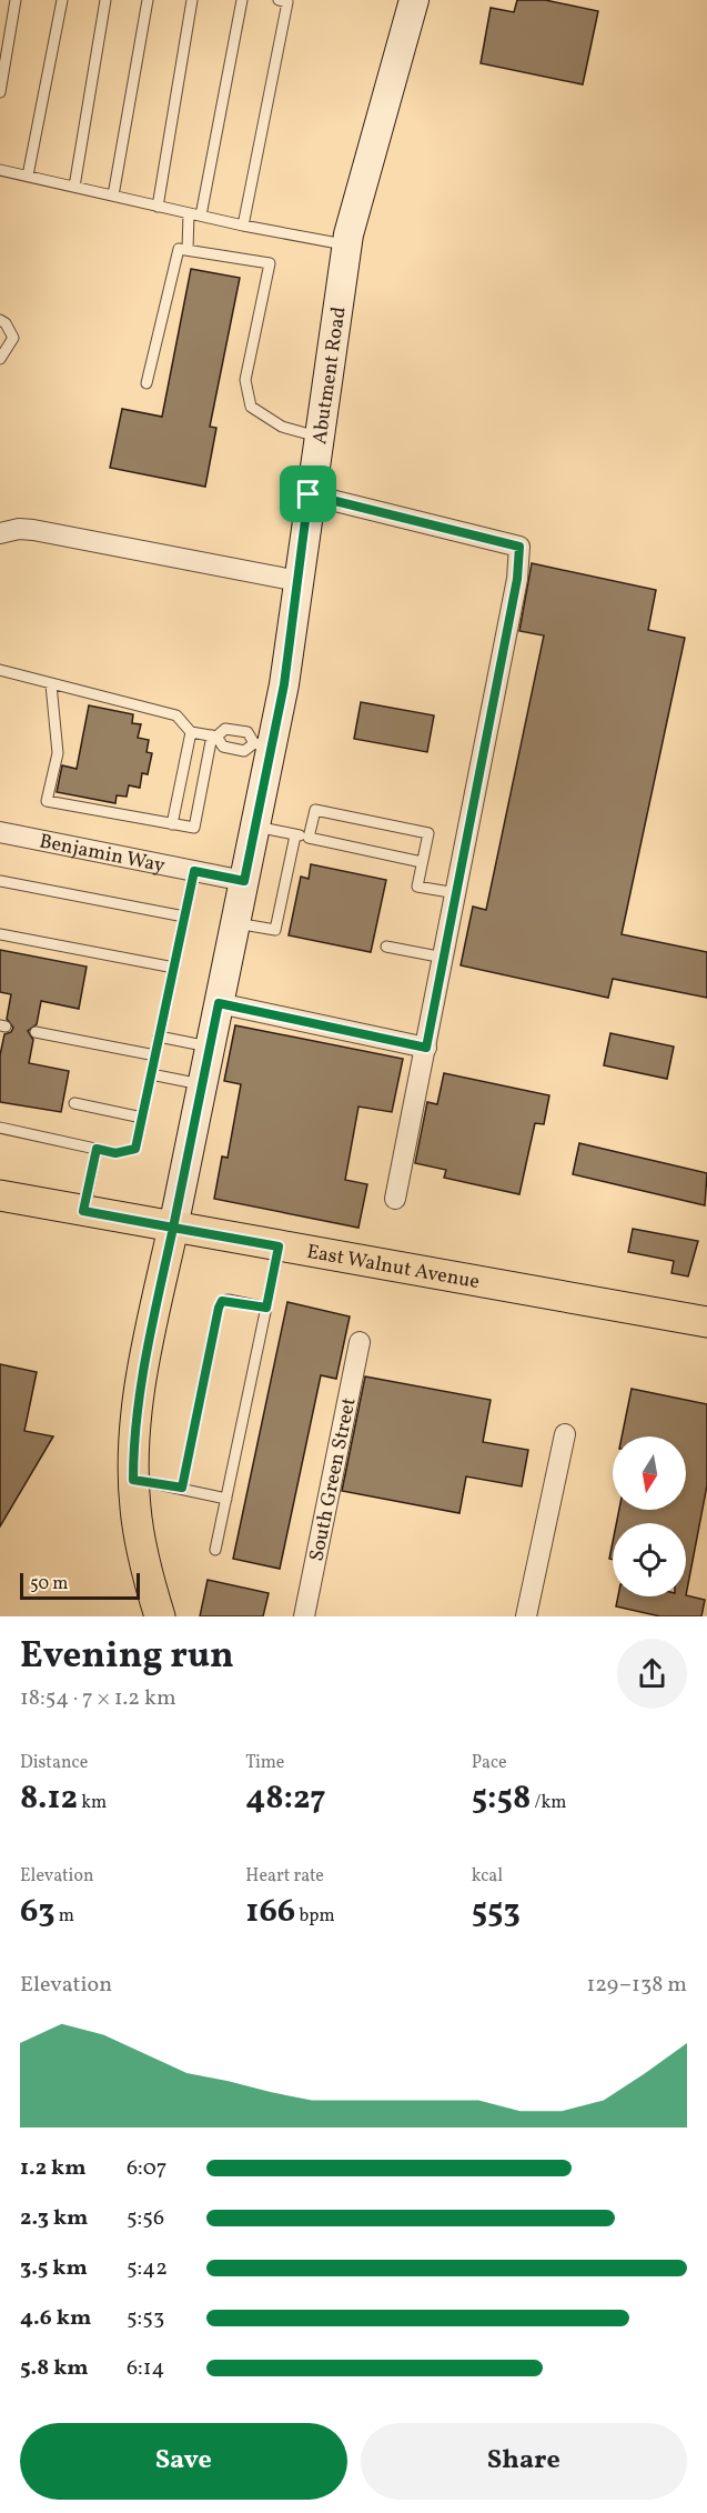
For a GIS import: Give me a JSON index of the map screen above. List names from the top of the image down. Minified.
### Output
{"streets":{"main road":["Abutment Road","East Walnut Avenue"],"street":["Benjamin Way","South Green Street"]},"crossings":[["Abutment Road","Benjamin Way"],["Abutment Road","East Walnut Avenue"]],"scale_bar":"50 m","north":"bottom","page":{"scale":"50 m","heading":["Evening run","18:54 · 7 × 1.2 km"],"stats":[["Distance","8.12 km"],["Time","48:27"],["Pace","5:58 /km"],["Elevation","63 m"],["Heart rate","166 bpm"],["kcal","553"]],"chart":["Elevation","129–138 m"],"list":[{"name":"1.2 km","note":"6:07"},{"name":"2.3 km","note":"5:56"},{"name":"3.5 km","note":"5:42"},{"name":"4.6 km","note":"5:53"},{"name":"5.8 km","note":"6:14"}],"buttons":["Save","Share"]}}
